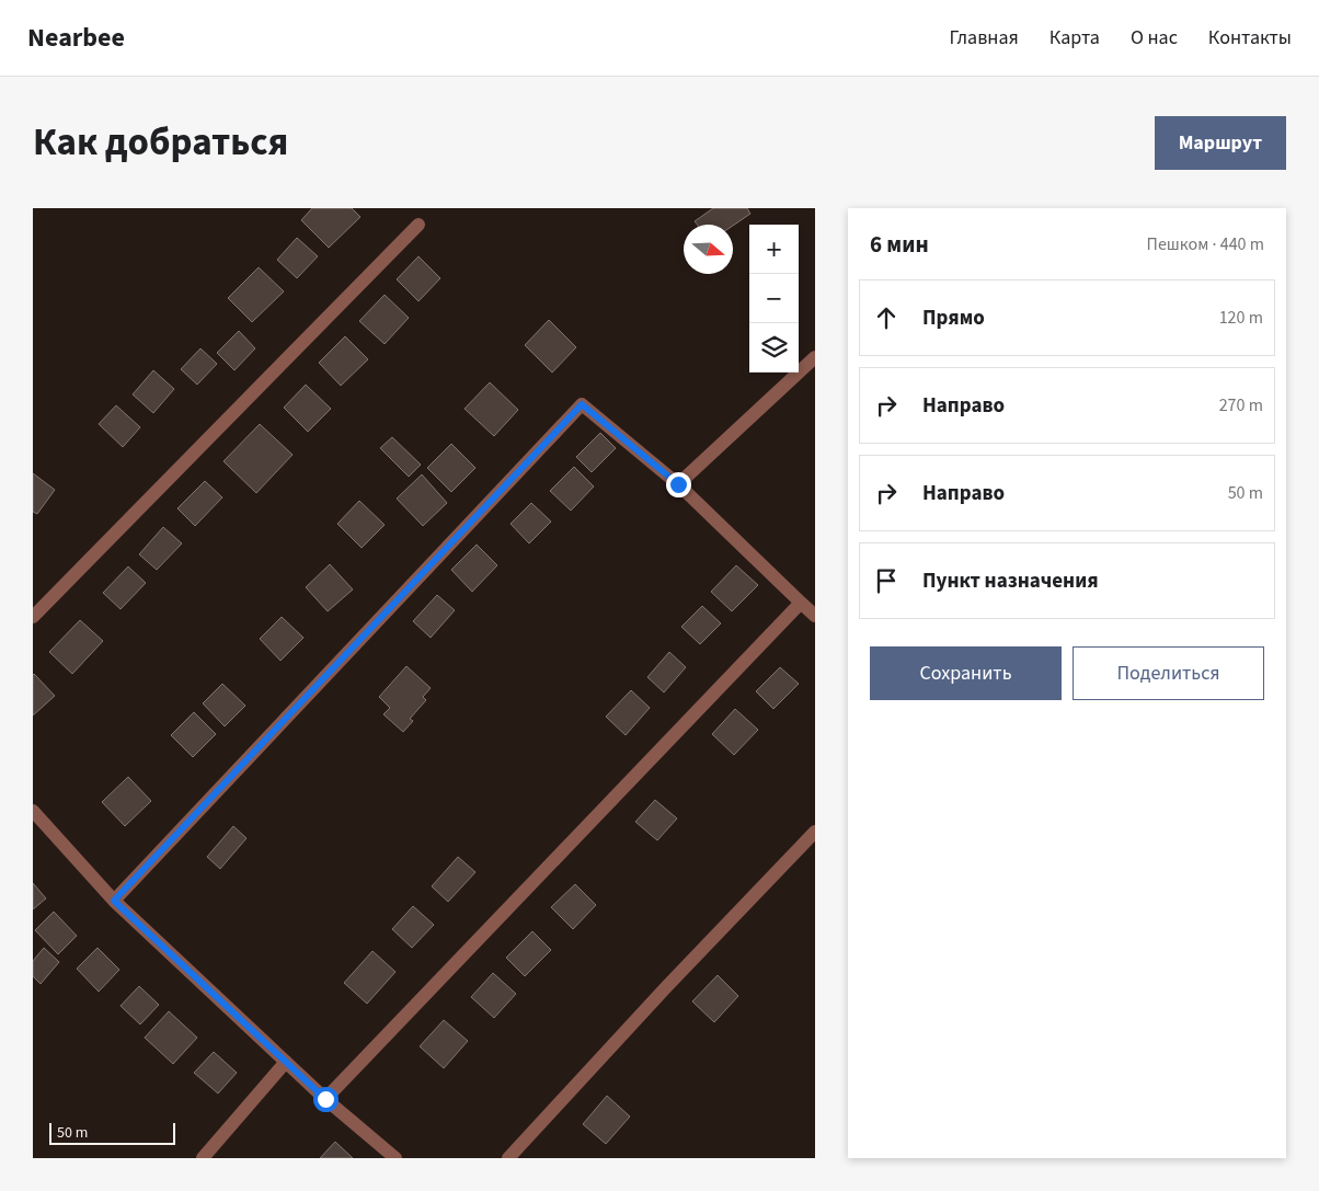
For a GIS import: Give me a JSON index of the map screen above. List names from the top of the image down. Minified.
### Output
{"scale_bar":"50 m","north":"right","page":{"header":"Nearbee","nav":["Главная","Карта","О нас","Контакты"],"title":"Как добраться","buttons":["Маршрут",["Сохранить","Поделиться"]],"heading":["6 мин","Пешком · 440 m"],"map_buttons":["+","−"],"list":[["Прямо","120 m"],["Направо","270 m"],["Направо","50 m"],"Пункт назначения"],"scale":"50 m"}}
